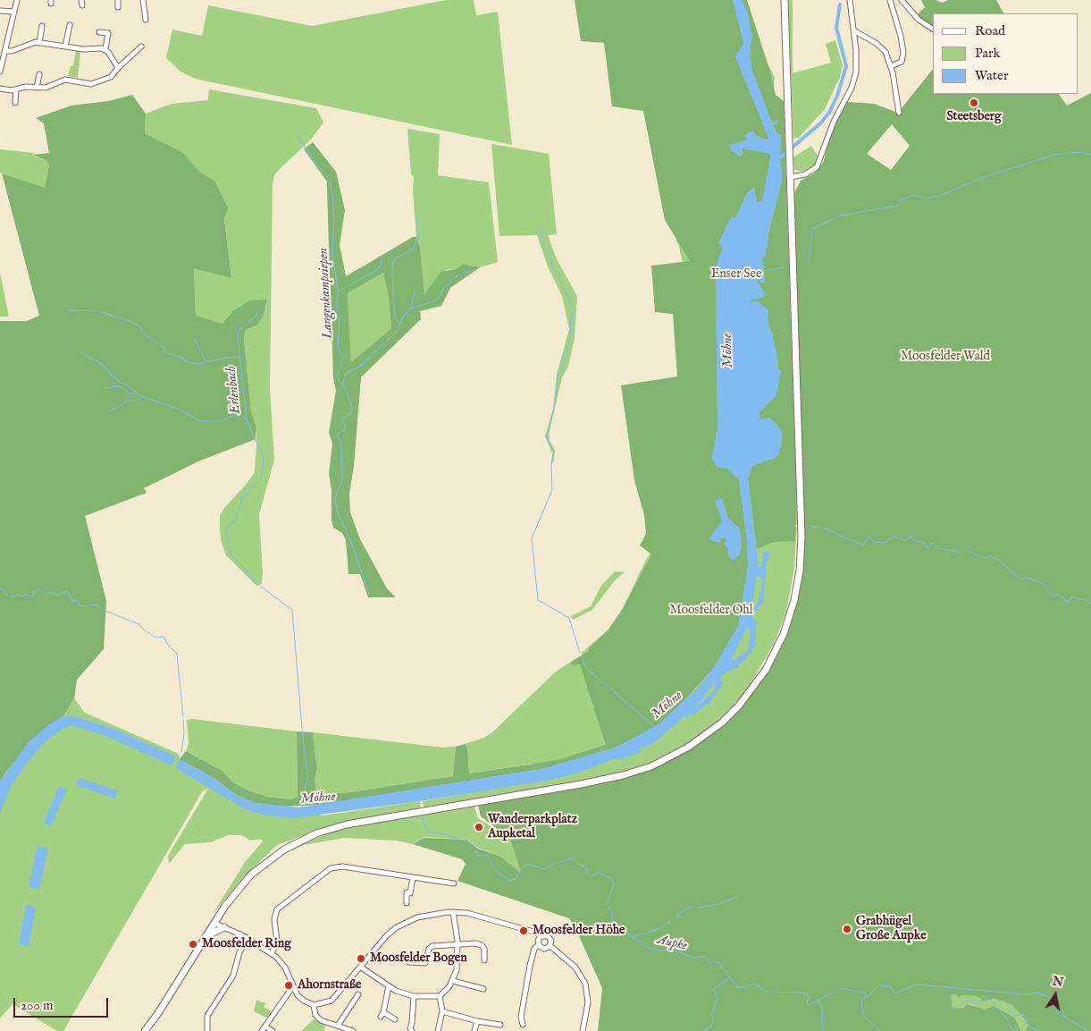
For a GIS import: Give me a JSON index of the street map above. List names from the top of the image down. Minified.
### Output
{"water":["Langenkampsiepen","Möhne","Erlenbach","Aupke"],"parks":["Enser See","Moosfelder Wald","Moosfelder Ohl"],"places":["Steetsberg","Wanderparkplatz Aupketal","Grabhügel Große Aupke","Moosfelder Höhe","Moosfelder Ring","Moosfelder Bogen","Ahornstraße"],"legend":["Road","Park","Water"],"scale_bar":"200 m","north":"top"}
